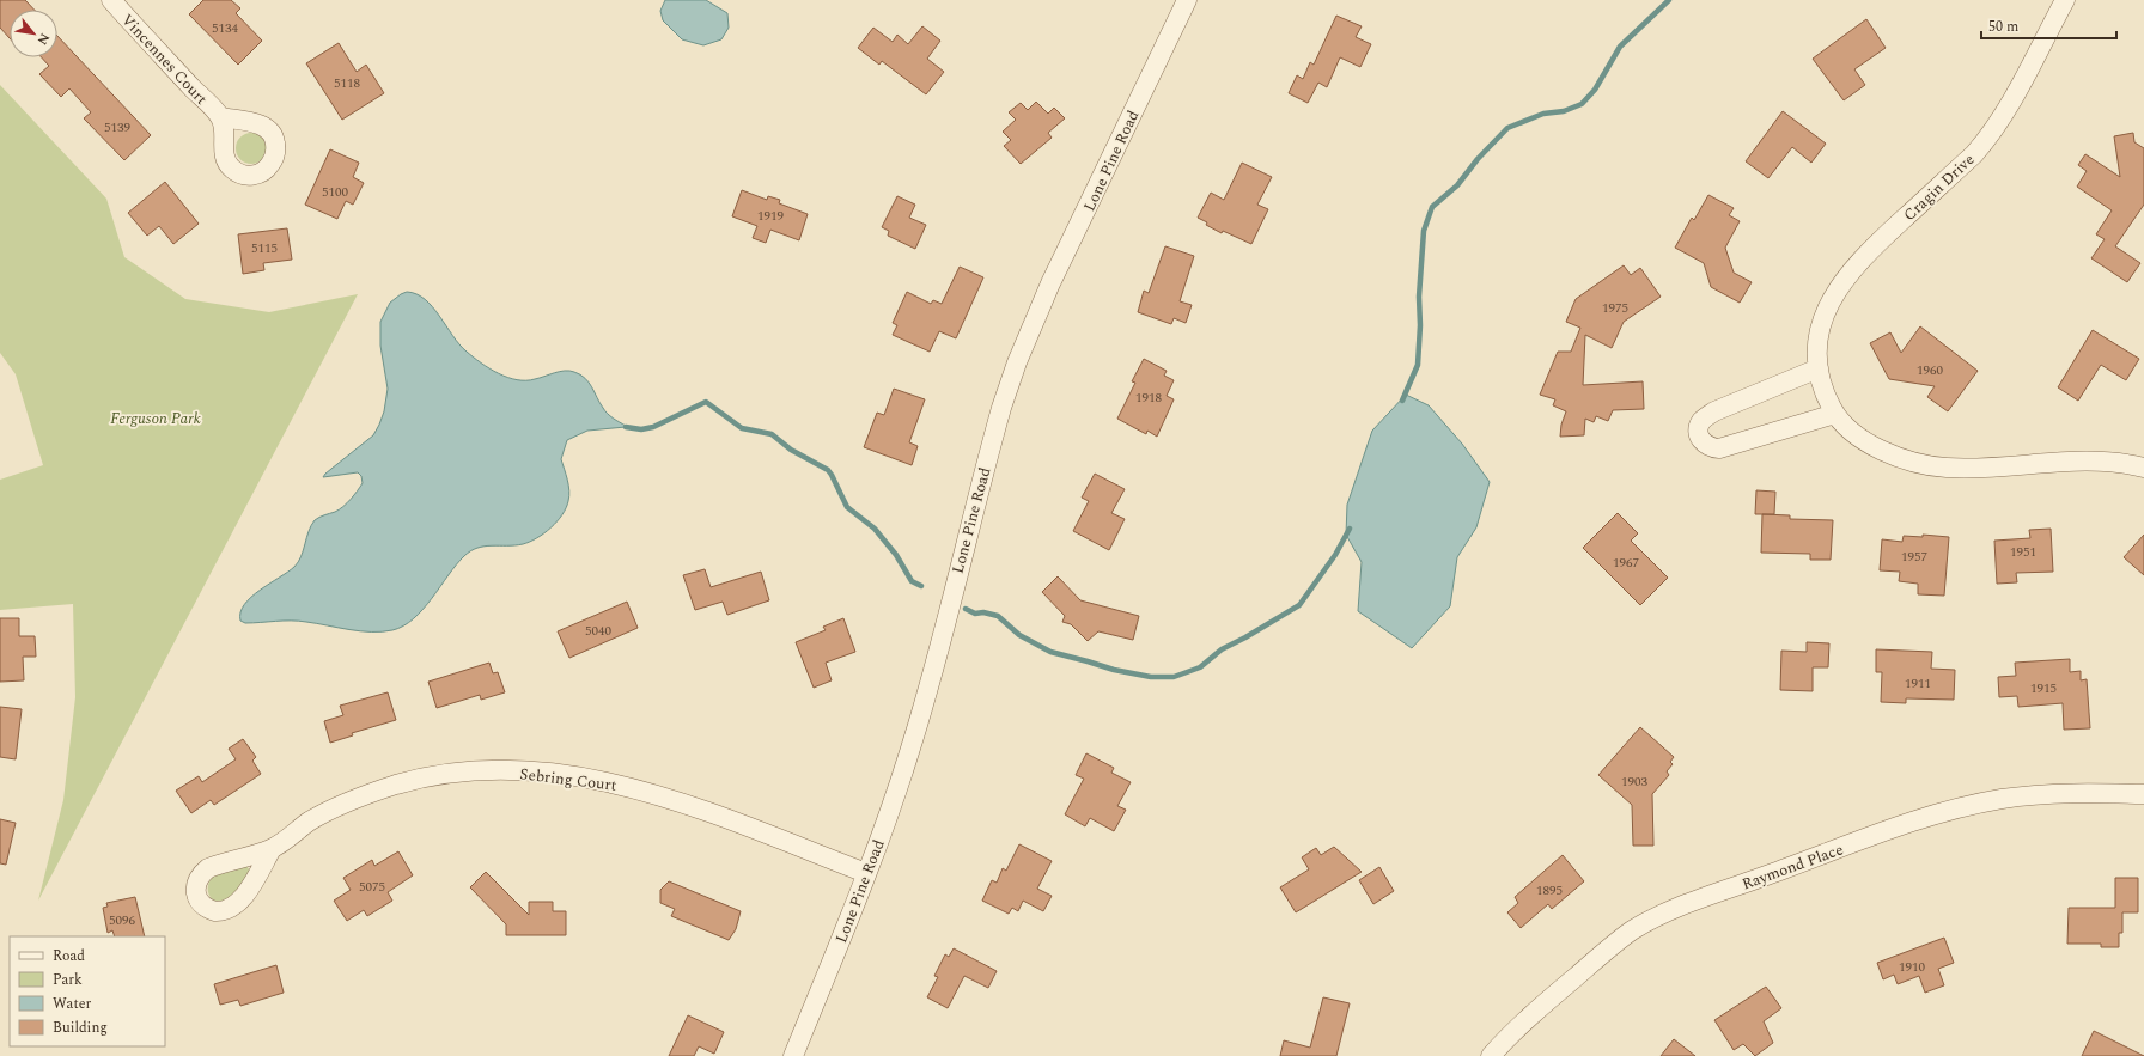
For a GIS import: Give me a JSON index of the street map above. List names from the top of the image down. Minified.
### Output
{"streets":{"street":["Vincennes Court","Lone Pine Road","Cragin Drive","Sebring Court","Raymond Place"]},"crossings":[["Lone Pine Road","Sebring Court"]],"parks":["Ferguson Park"],"house_numbers":["5134","5118","5139","5100","1919","5115","1975","1960","1918","1951","1957","1967","5040","1911","1915","1903","5075","1895","5096","1910"],"legend":["Road","Park","Water","Building"],"scale_bar":"50 m","north":"bottom right"}
